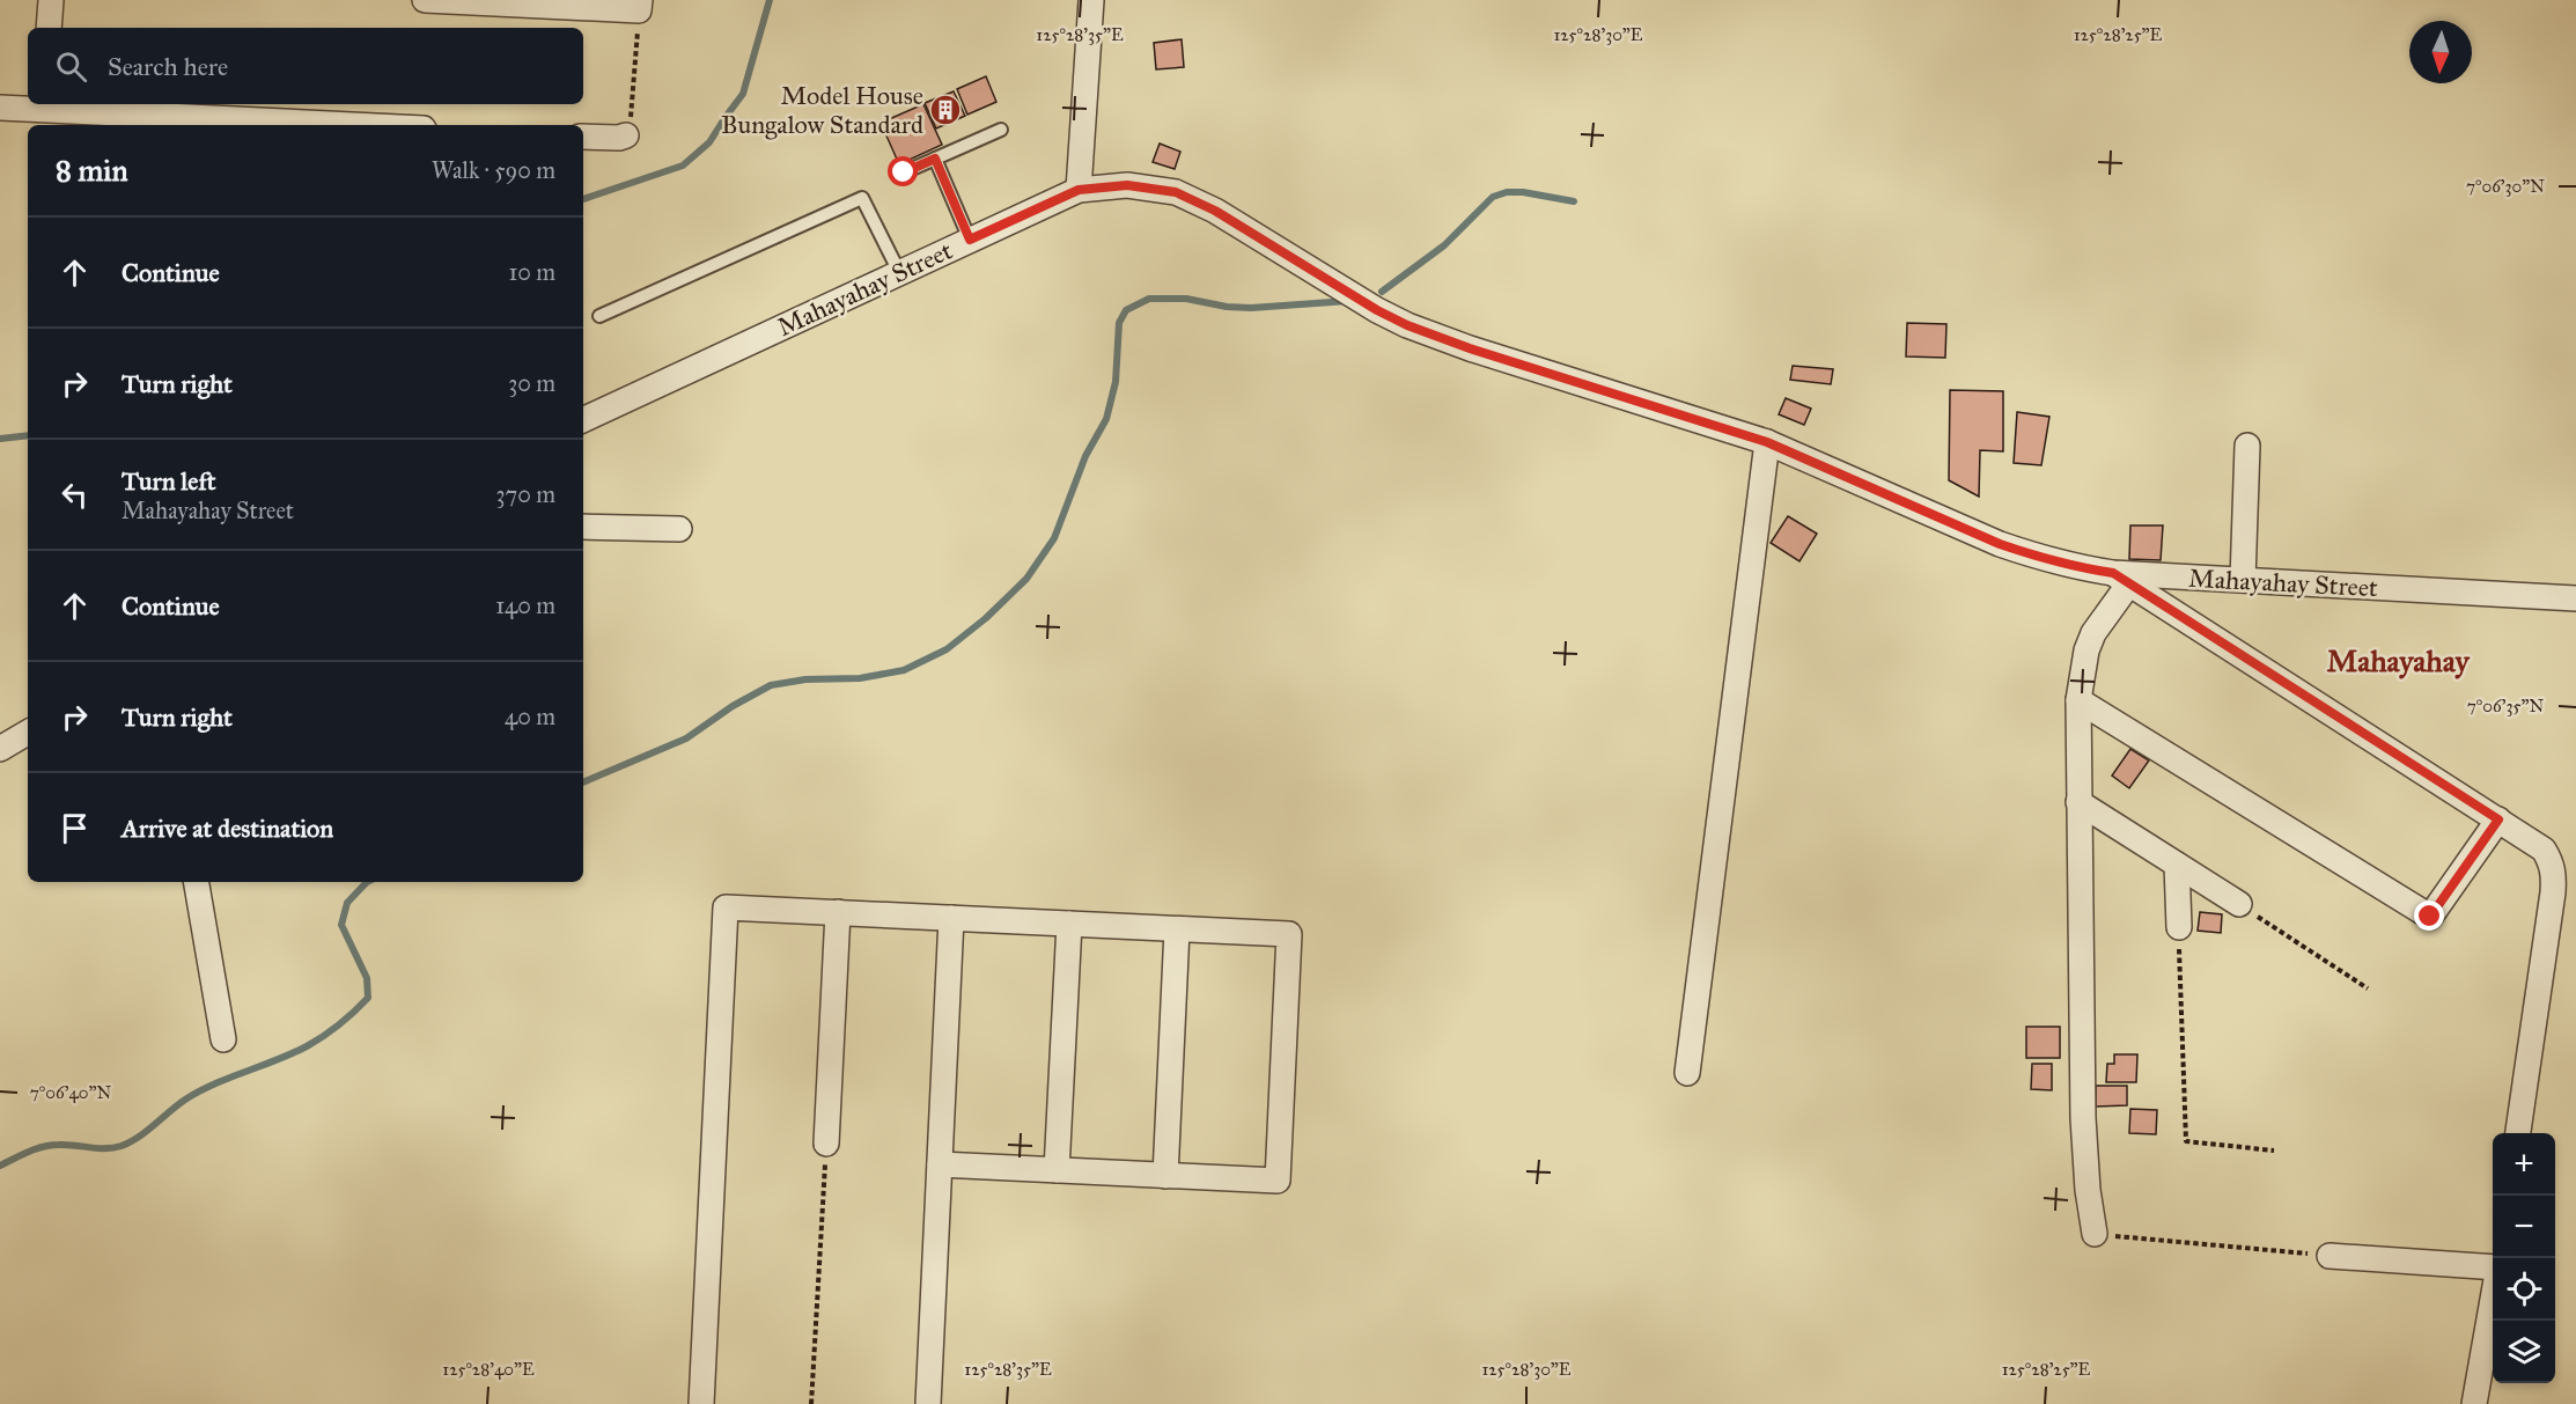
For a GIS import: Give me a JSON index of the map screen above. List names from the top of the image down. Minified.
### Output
{"streets":{"street":["Mahayahay Street"]},"districts":["Mahayahay"],"places":{"building":["Model House Bungalow Standard"]},"north":"bottom","page":{"search":"Search here","heading":["8 min","Walk · 590 m"],"list":[["Continue","10 m"],["Turn right","30 m"],["Turn left","Mahayahay Street","370 m"],["Continue","140 m"],["Turn right","40 m"],"Arrive at destination"],"map_buttons":["+","−"]},"coordinates":["125°28'35\"E","125°28'30\"E","125°28'25\"E","7°06'30\"N","7°06'35\"N","7°06'40\"N","125°28'40\"E"]}
